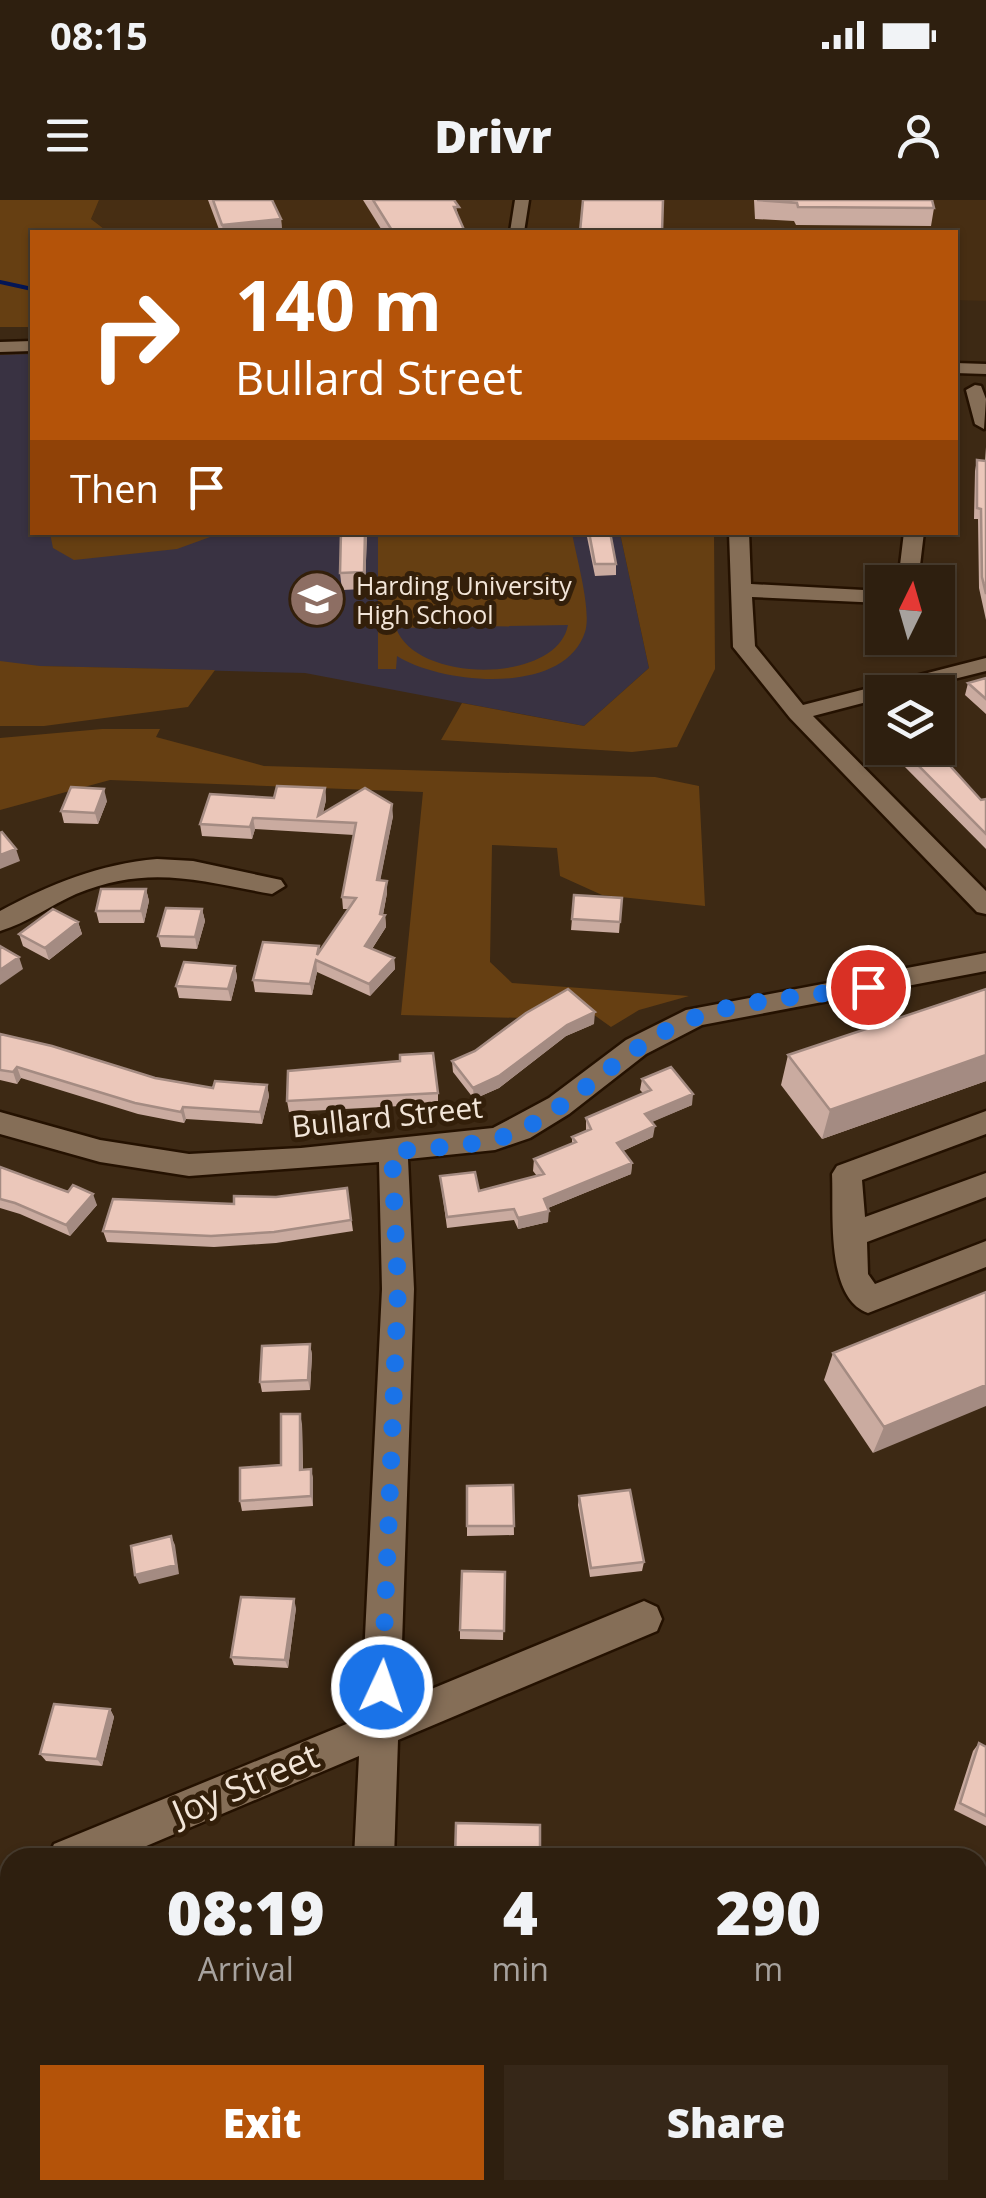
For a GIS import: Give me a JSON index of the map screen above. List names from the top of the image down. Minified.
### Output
{"streets":{"street":["Bullard Street","Joy Street"]},"places":{"school or university":["Harding University High School"]},"north":"top","page":{"status":"08:15","header":"Drivr","turn":["140 m","Bullard Street"],"then":"Then","eta":["08:19","Arrival","4","min","290","m"],"buttons":["Exit","Share"]}}
